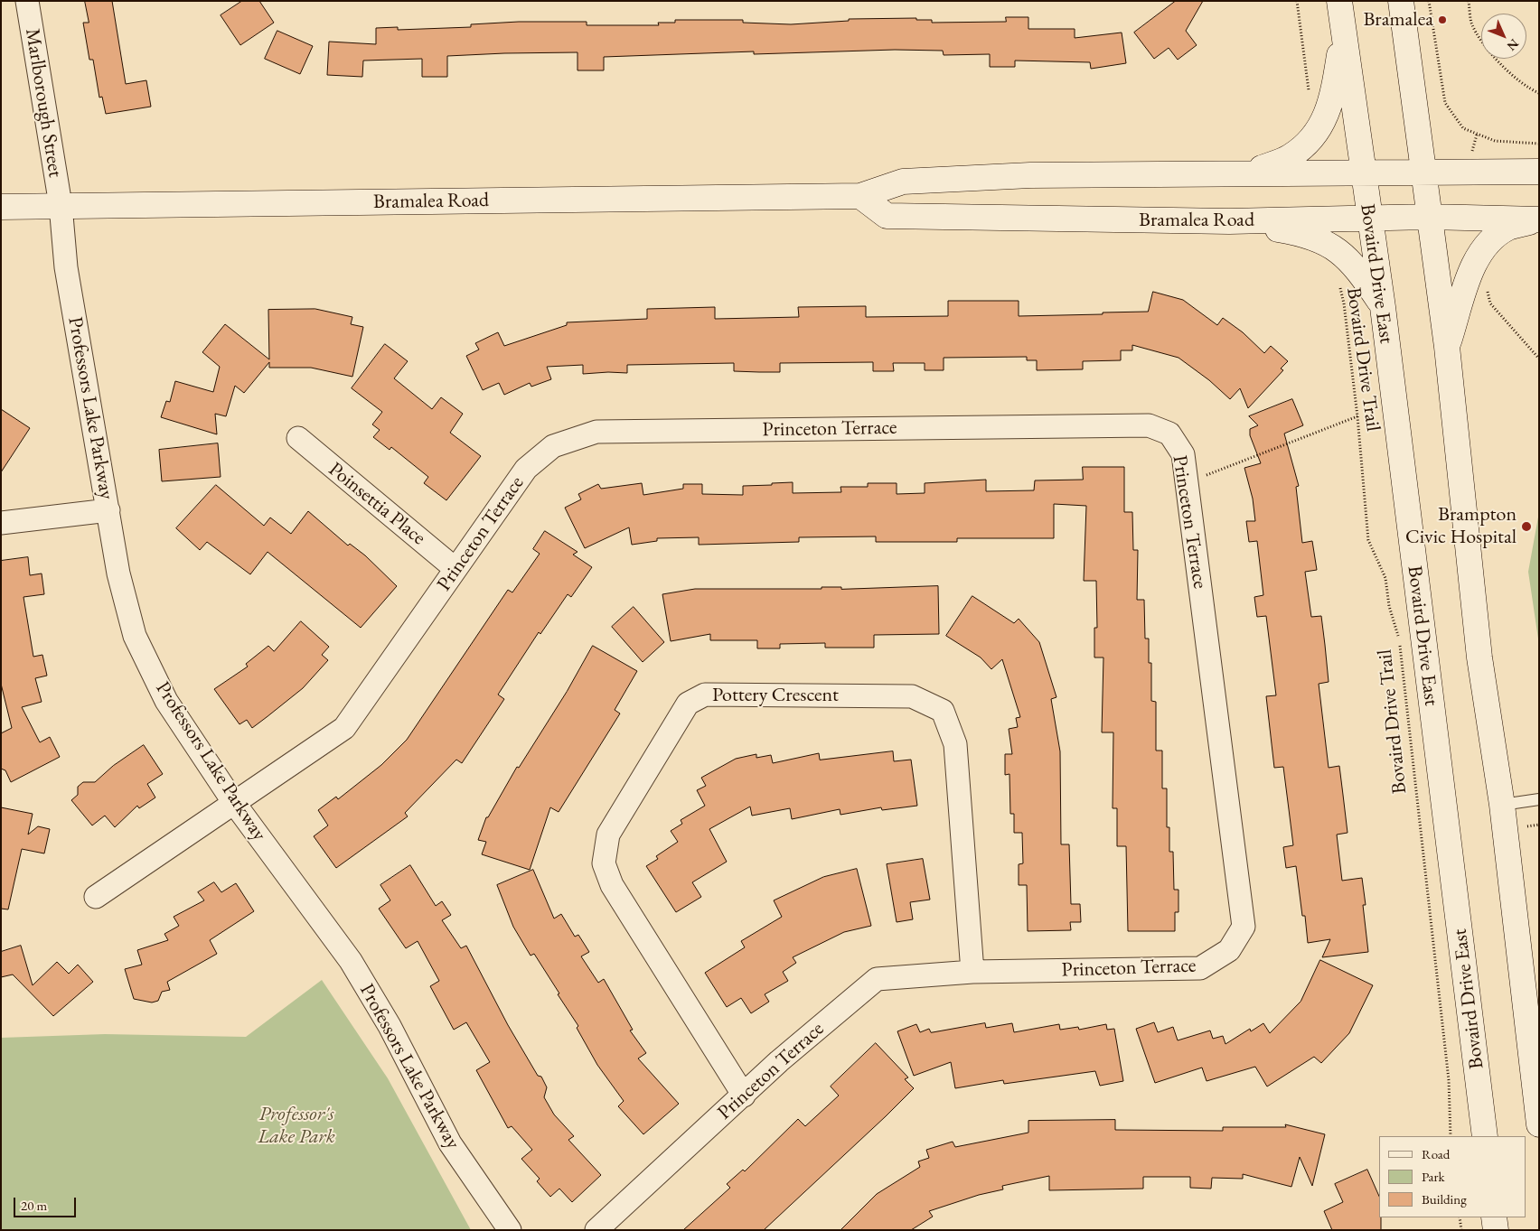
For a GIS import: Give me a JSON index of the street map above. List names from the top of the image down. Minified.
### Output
{"streets":{"main road":["Bramalea Road","Bovaird Drive East"],"street":["Marlborough Street","Professors Lake Parkway","Princeton Terrace","Poinsettia Place","Pottery Crescent"],"path":["Bovaird Drive Trail"]},"crossings":[["Marlborough Street","Bramalea Road"],["Marlborough Street","Professors Lake Parkway"],["Bramalea Road","Bovaird Drive East"],["Bramalea Road","Professors Lake Parkway"],["Professors Lake Parkway","Princeton Terrace"],["Princeton Terrace","Poinsettia Place"],["Princeton Terrace","Pottery Crescent"]],"parks":["Professor's Lake Park"],"places":["Bramalea","Brampton Civic Hospital"],"legend":["Road","Park","Building"],"scale_bar":"20 m","north":"bottom right"}
